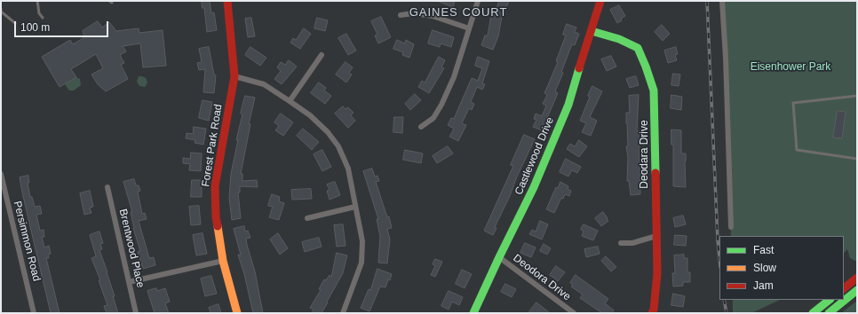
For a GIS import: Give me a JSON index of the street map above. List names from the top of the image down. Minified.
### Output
{"streets":{"street":["Forest Park Road","Deodara Drive","Castlewood Drive","Persimmon Road","Brentwood Place","Deodora Drive"]},"crossings":[["Deodara Drive","Castlewood Drive"],["Castlewood Drive","Deodora Drive"]],"districts":["GAINES COURT"],"parks":["Eisenhower Park"],"legend":["Fast","Slow","Jam"],"scale_bar":"100 m"}
